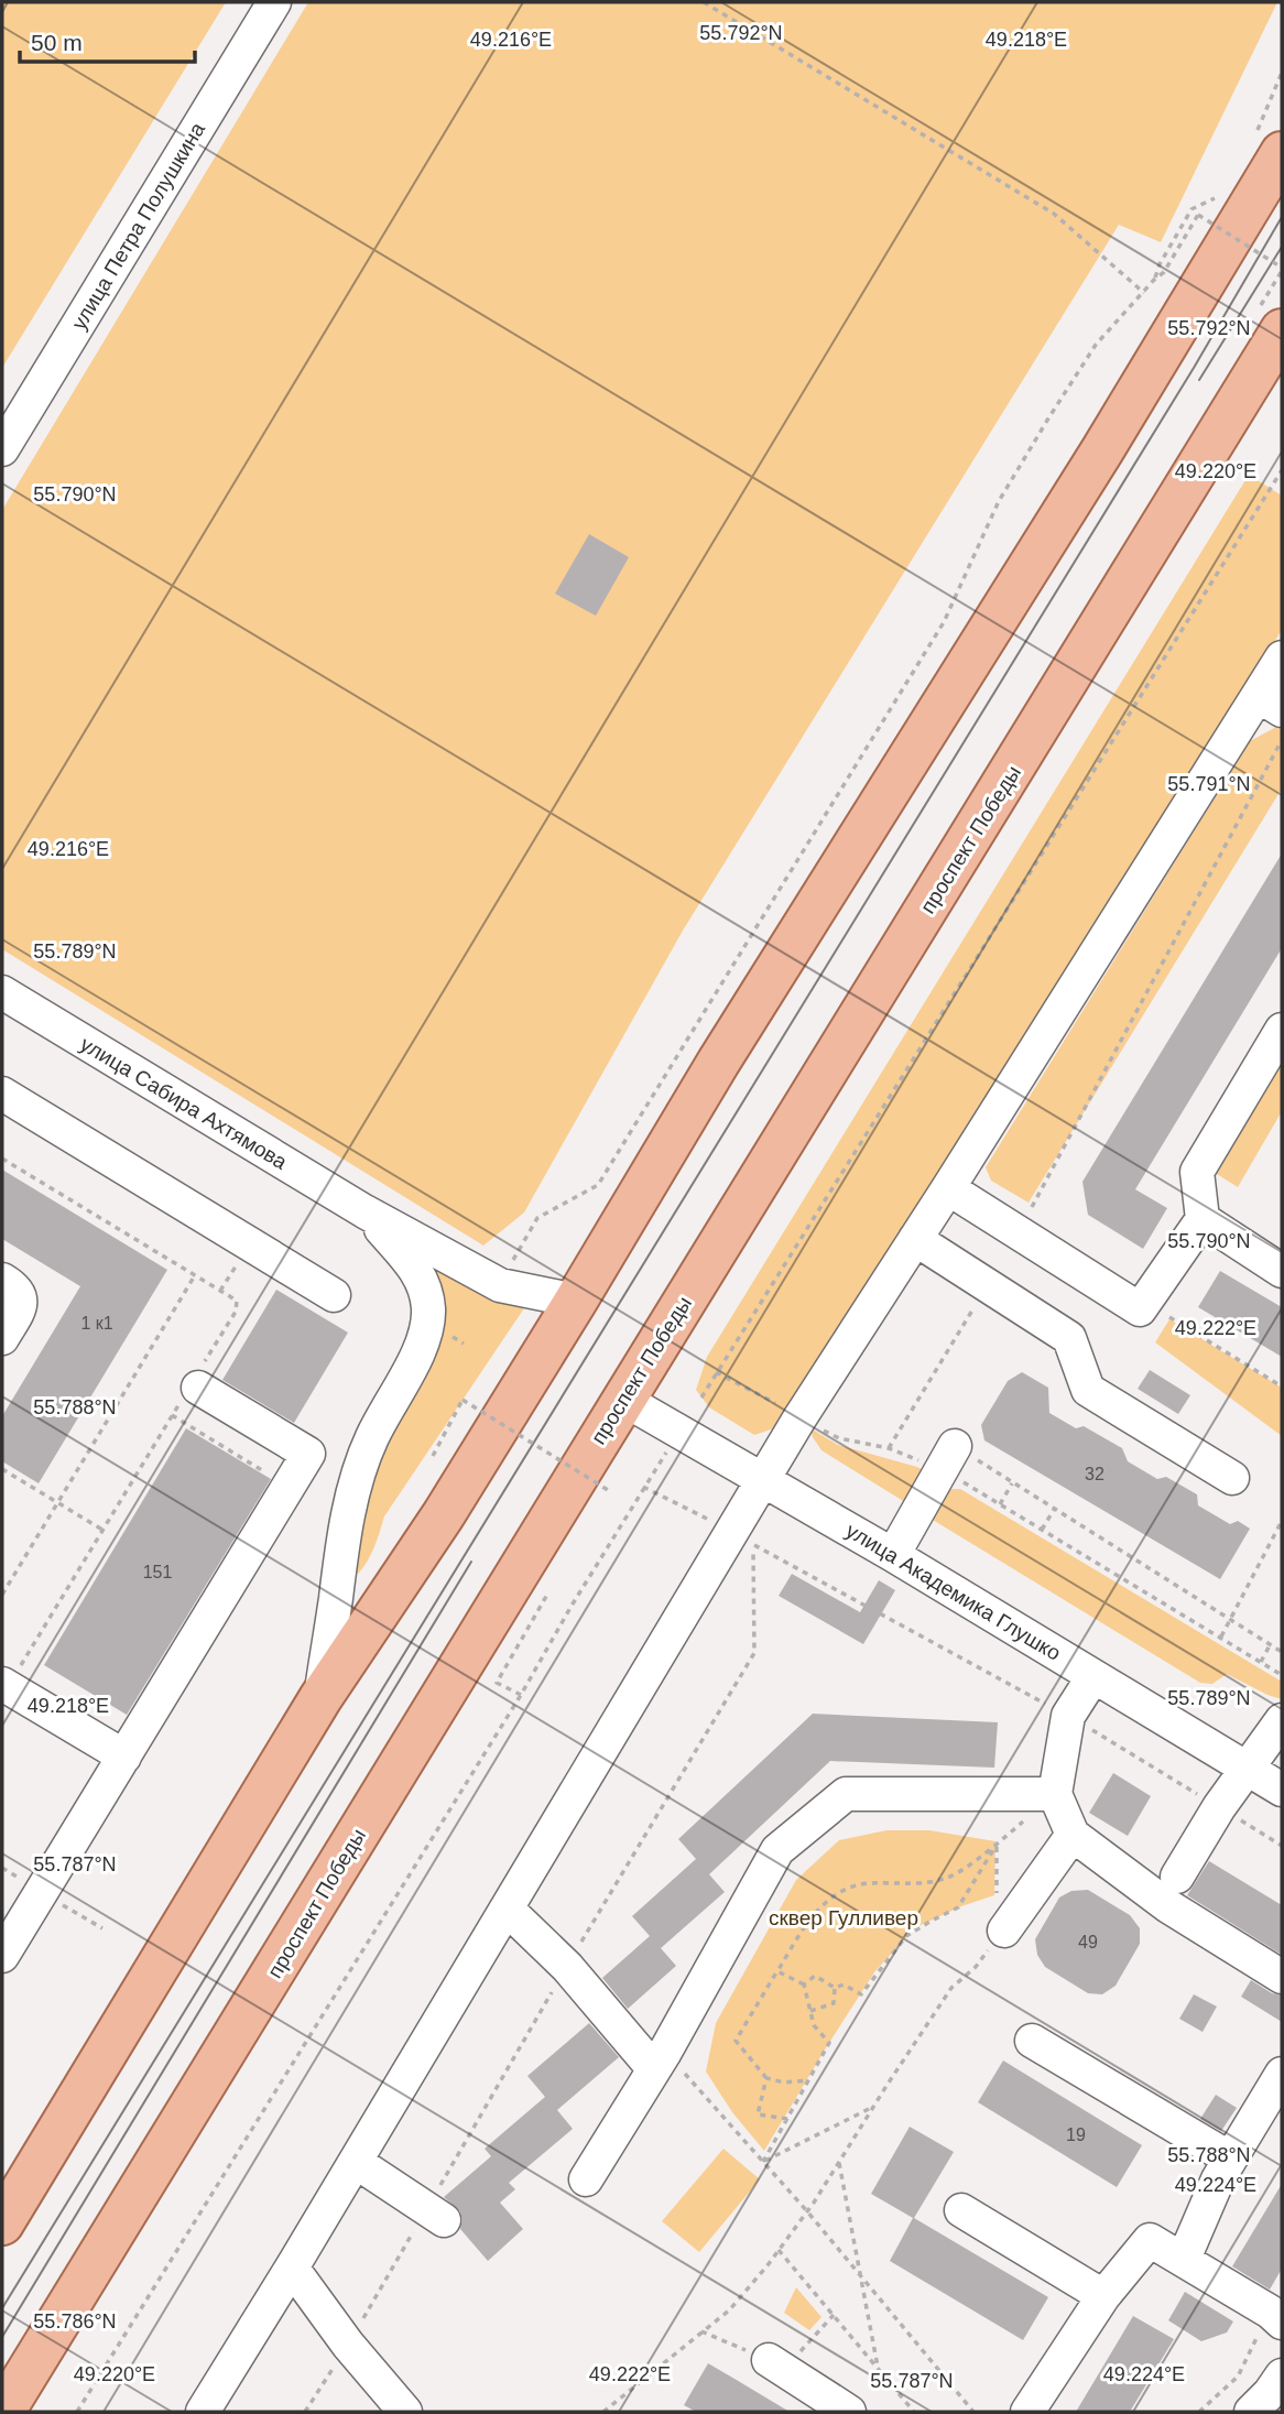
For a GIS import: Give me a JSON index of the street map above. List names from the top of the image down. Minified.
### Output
{"streets":{"main road":["проспект Победы"],"street":["улица Петра Полушкина","улица Сабира Ахтямова","улица Академика Глушко"]},"crossings":[["проспект Победы","улица Академика Глушко"]],"parks":["сквер Гулливер"],"house_numbers":["1 к1","32","151","49","19"],"scale_bar":"50 m","coordinates":["55.792°N","49.216°E","49.218°E","49.220°E","55.790°N","55.791°N","55.789°N","49.222°E","55.788°N","55.787°N","49.224°E","55.786°N"]}
